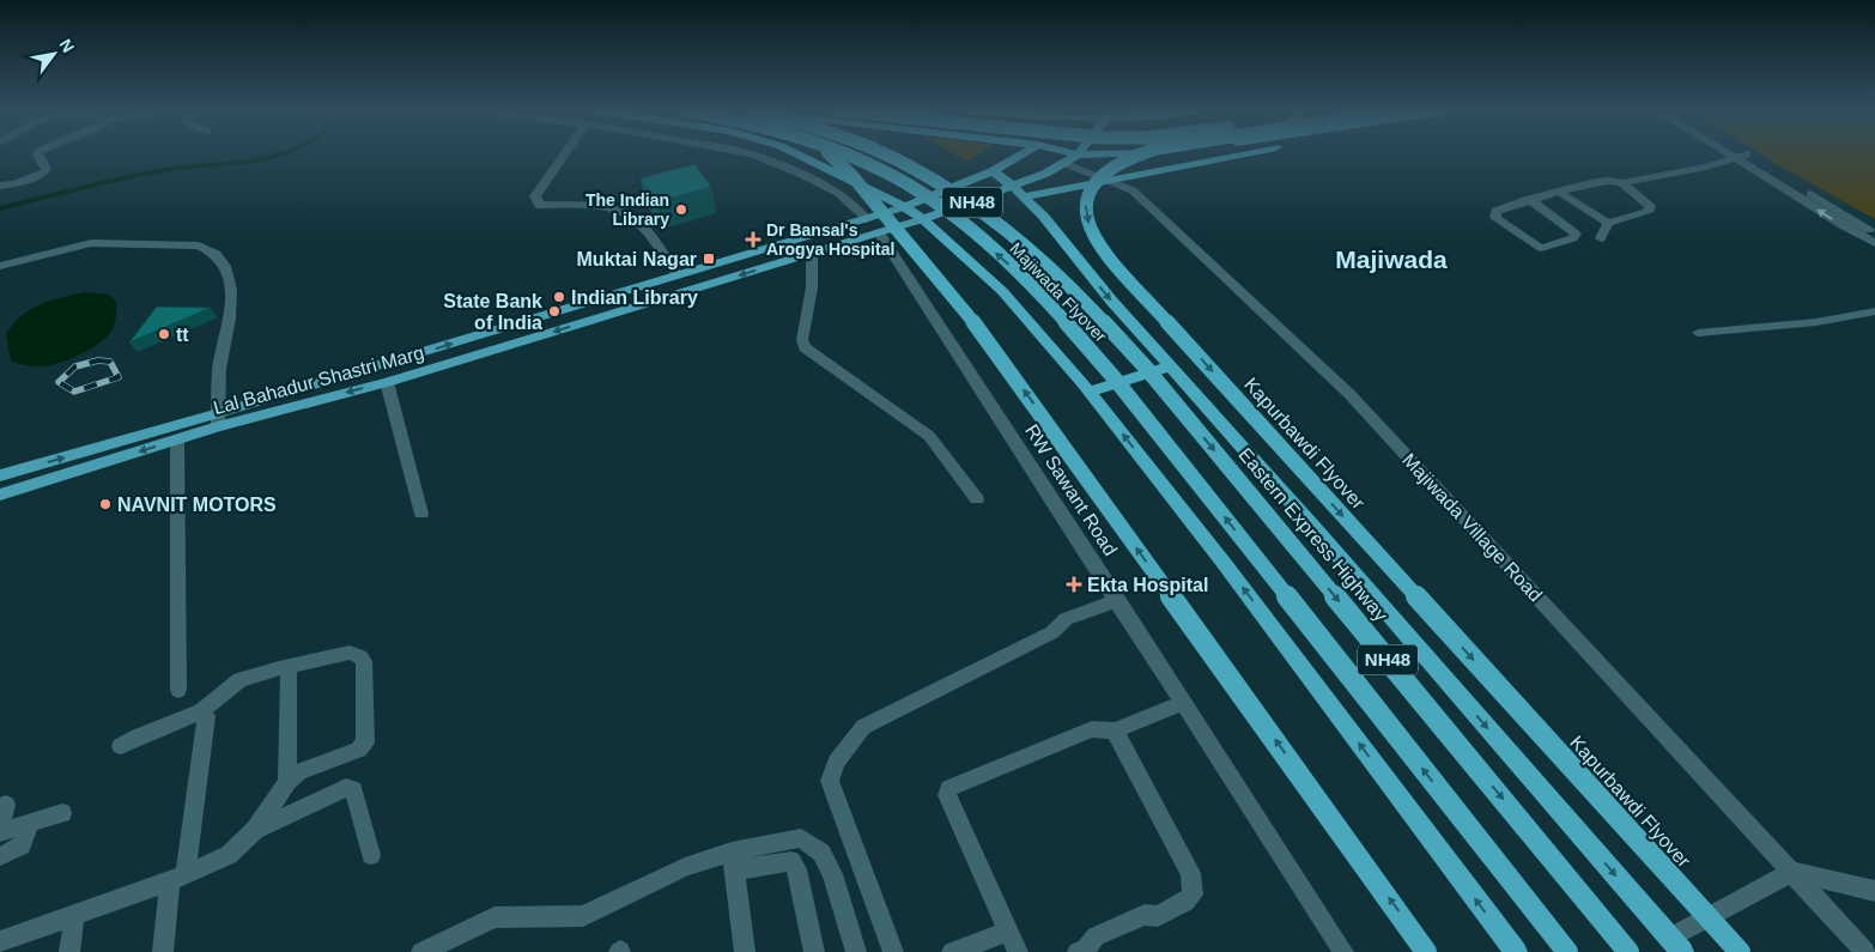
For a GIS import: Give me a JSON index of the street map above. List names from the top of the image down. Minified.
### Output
{"streets":{"highway":["NH48","Majiwada Flyover","Kapurbawdi Flyover","Eastern Express Highway"],"main road":["Lal Bahadur Shastri Marg"],"street":["RW Sawant Road","Majiwada Village Road"]},"crossings":[["Majiwada Flyover","Eastern Express Highway"],["Lal Bahadur Shastri Marg","RW Sawant Road"]],"districts":["Majiwada"],"places":{"other":["The Indian Library","Indian Library","State Bank of India","tt","NAVNIT MOTORS"],"health":["Dr Bansal's Arogya Hospital","Ekta Hospital"],"transit":["Muktai Nagar"]},"north":"top right"}
